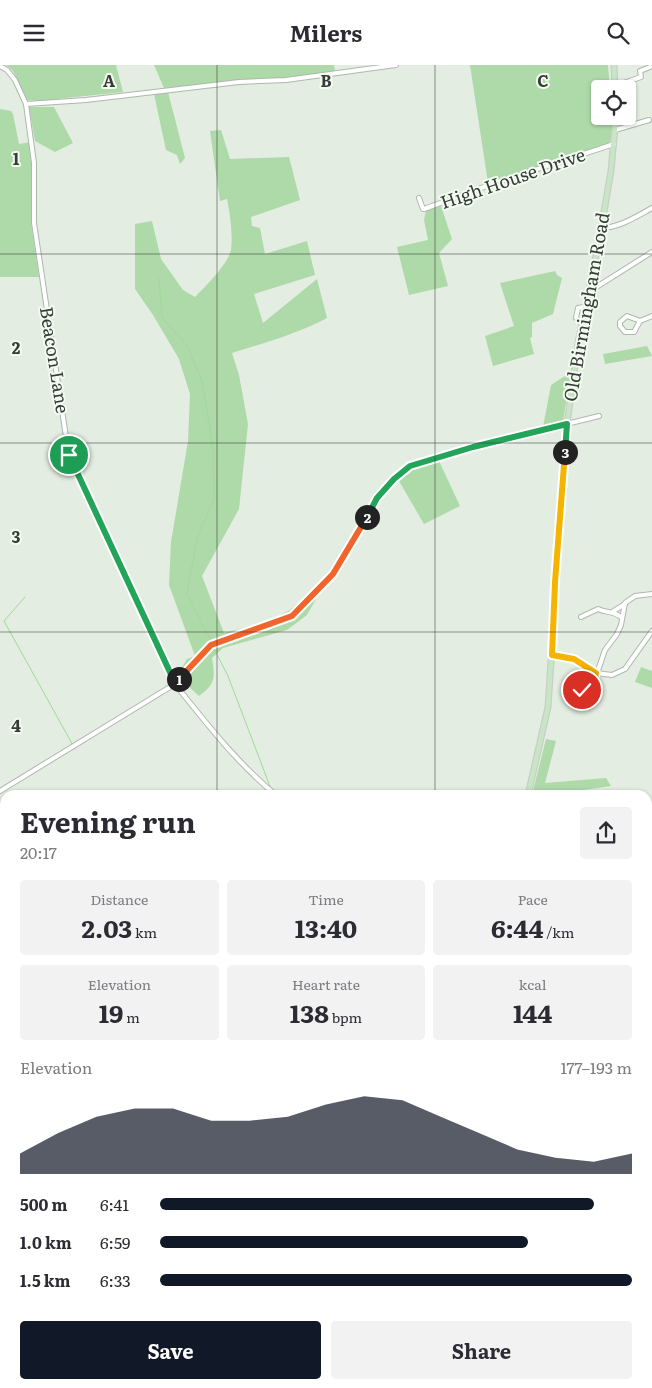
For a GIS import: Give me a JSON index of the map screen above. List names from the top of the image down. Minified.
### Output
{"streets":{"main road":["Old Birmingham Road"],"street":["High House Drive","Beacon Lane"]},"crossings":[["High House Drive","Old Birmingham Road"]],"page":{"header":"Milers","pins":["3","2","1"],"heading":["Evening run","20:17"],"stats":[["Distance","2.03 km"],["Time","13:40"],["Pace","6:44 /km"],["Elevation","19 m"],["Heart rate","138 bpm"],["kcal","144"]],"chart":["Elevation","177–193 m"],"list":[{"name":"500 m","note":"6:41"},{"name":"1.0 km","note":"6:59"},{"name":"1.5 km","note":"6:33"}],"buttons":["Save","Share"]},"grid":{"columns":["A","B","C"],"rows":["1","2","3","4"]}}
